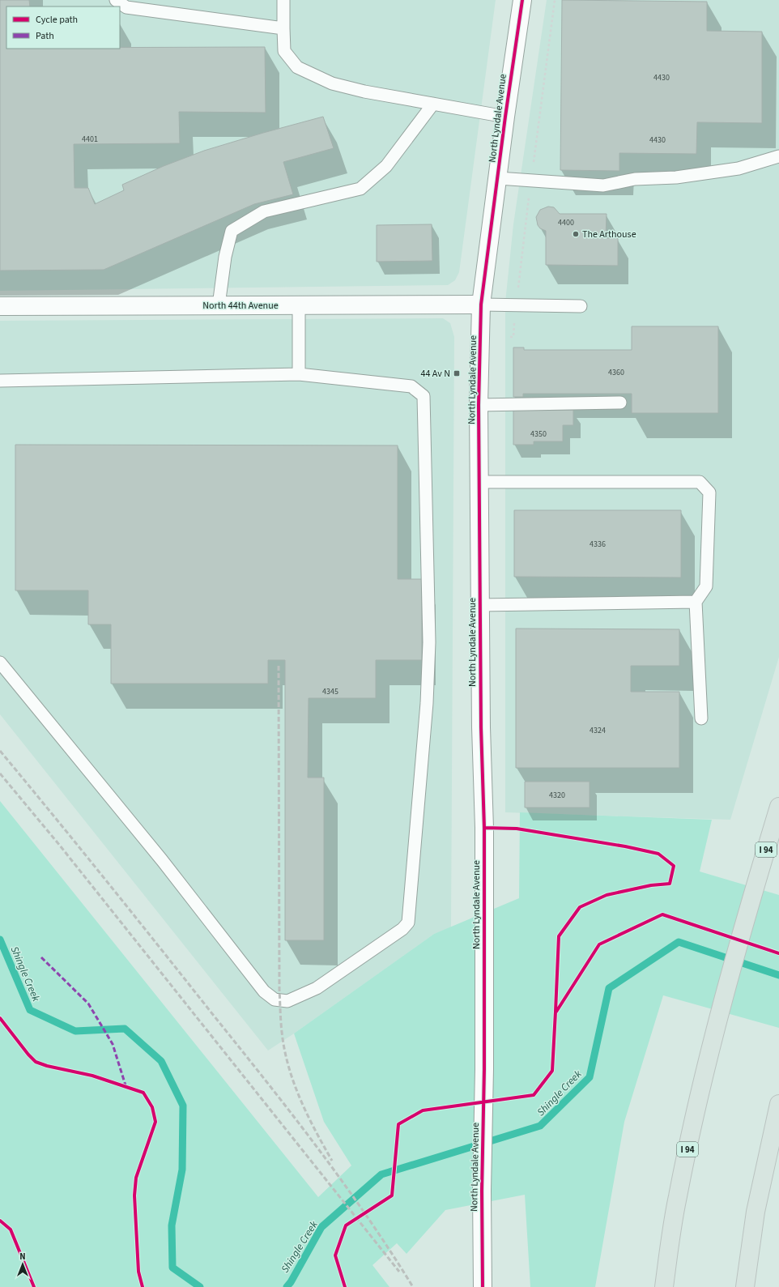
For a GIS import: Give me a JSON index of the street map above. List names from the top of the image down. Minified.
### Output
{"streets":{"highway":["I 94"],"street":["North Lyndale Avenue","North 44th Avenue"]},"crossings":[["North Lyndale Avenue","North 44th Avenue"]],"water":["Shingle Creek"],"places":{"other":["The Arthouse"],"transit":["44 Av N"]},"house_numbers":["4430","4401","4430","4400","4360","4350","4336","4345","4324","4320"],"legend":["Cycle path","Path"],"north":"top"}
